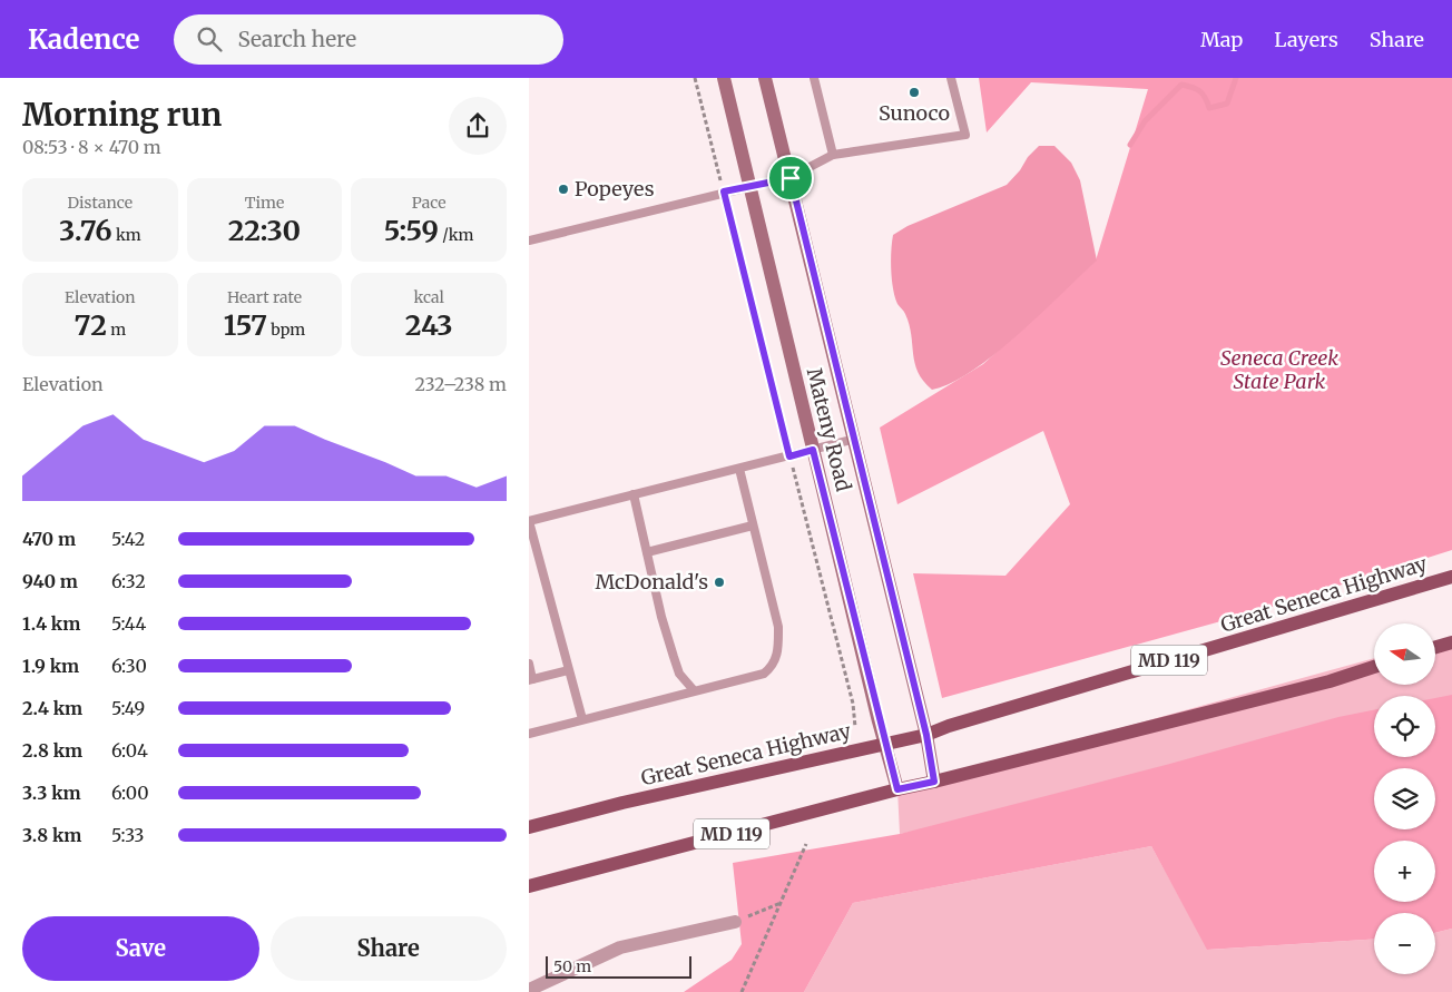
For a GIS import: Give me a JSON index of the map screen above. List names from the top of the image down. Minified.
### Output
{"streets":{"main road":["Great Seneca Highway","MD 119"],"street":["Mateny Road"]},"crossings":[["Mateny Road","Great Seneca Highway"],["Mateny Road","MD 119"]],"parks":["Seneca Creek State Park"],"places":["Sunoco","Popeyes","McDonald's"],"scale_bar":"50 m","north":"left","page":{"header":"Kadence","search":"Search here","nav":["Map","Layers","Share"],"heading":["Morning run","08:53 · 8 × 470 m"],"stats":[["Distance","3.76 km"],["Time","22:30"],["Pace","5:59 /km"],["Elevation","72 m"],["Heart rate","157 bpm"],["kcal","243"]],"chart":["Elevation","232–238 m"],"list":[{"name":"470 m","note":"5:42"},{"name":"940 m","note":"6:32"},{"name":"1.4 km","note":"5:44"},{"name":"1.9 km","note":"6:30"},{"name":"2.4 km","note":"5:49"},{"name":"2.8 km","note":"6:04"},{"name":"3.3 km","note":"6:00"},{"name":"3.8 km","note":"5:33"}],"map_buttons":["+","−"],"buttons":["Save","Share"],"scale":"50 m"}}
